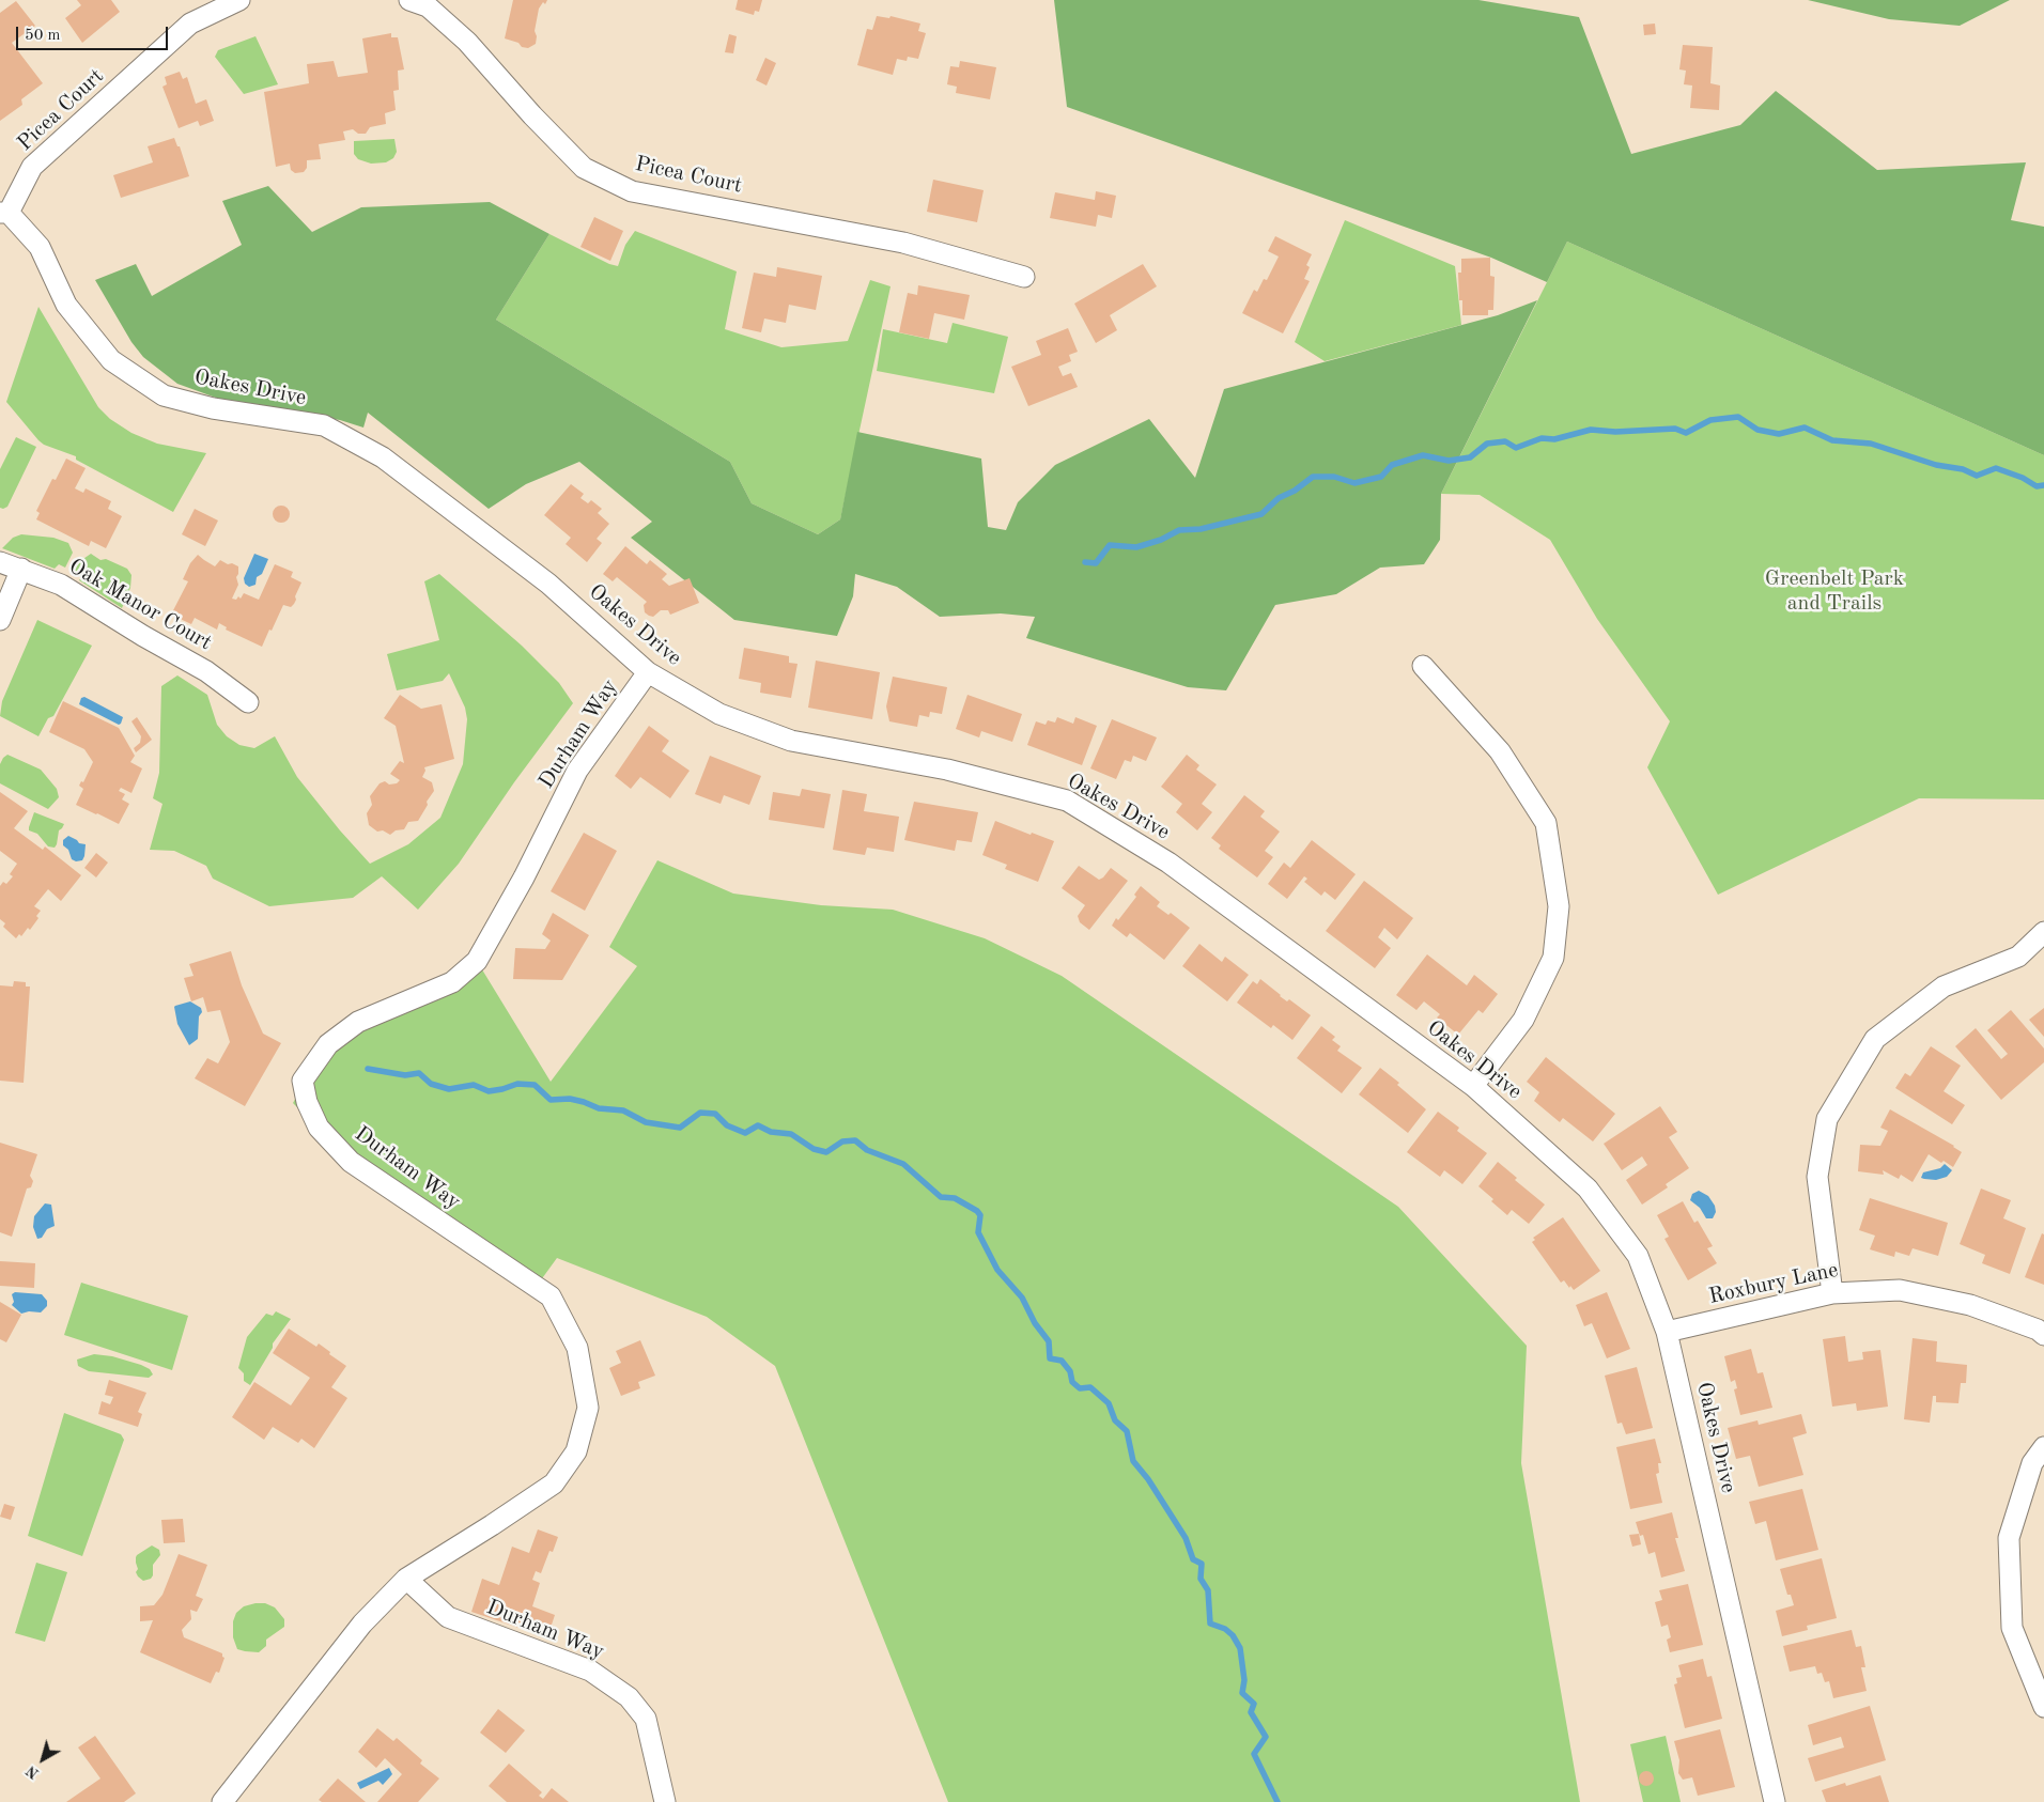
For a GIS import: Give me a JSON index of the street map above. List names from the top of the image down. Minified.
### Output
{"streets":{"street":["Picea Court","Oakes Drive","Oak Manor Court","Durham Way","Roxbury Lane"]},"crossings":[["Picea Court","Oakes Drive"],["Oakes Drive","Durham Way"],["Oakes Drive","Roxbury Lane"]],"parks":["Greenbelt Park and Trails"],"scale_bar":"50 m","north":"bottom left"}
